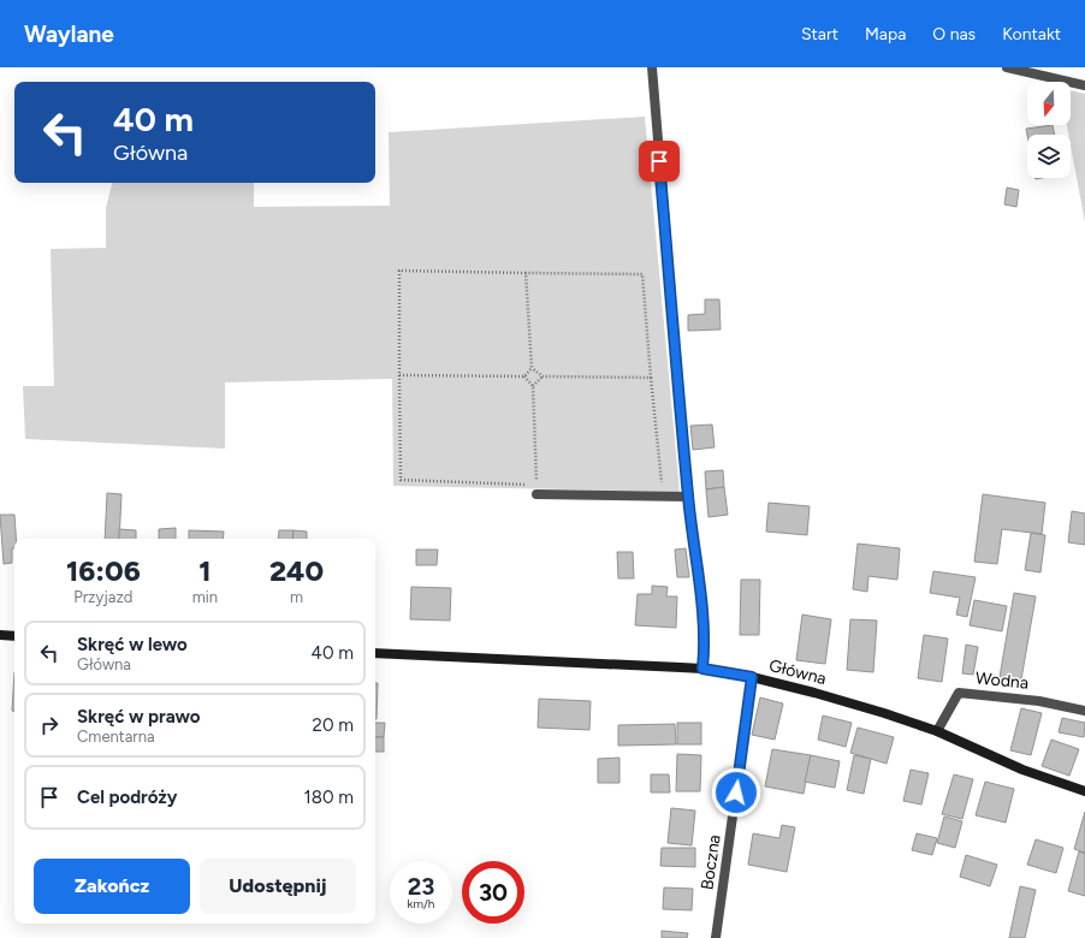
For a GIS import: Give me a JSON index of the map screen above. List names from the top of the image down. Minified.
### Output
{"streets":{"street":["Główna","Wodna","Boczna"]},"crossings":[["Główna","Wodna"],["Główna","Boczna"]],"north":"bottom","page":{"header":"Waylane","nav":["Start","Mapa","O nas","Kontakt"],"turn":["40 m","Główna"],"eta":["16:06","Przyjazd","1","min","240","m"],"list":[{"name":"Skręć w lewo","note":"Główna","value":"40 m"},{"name":"Skręć w prawo","note":"Cmentarna","value":"20 m"},{"name":"Cel podróży","value":"180 m"}],"buttons":["Zakończ","Udostępnij"],"speed":"23 km/h","limit":"30"}}
